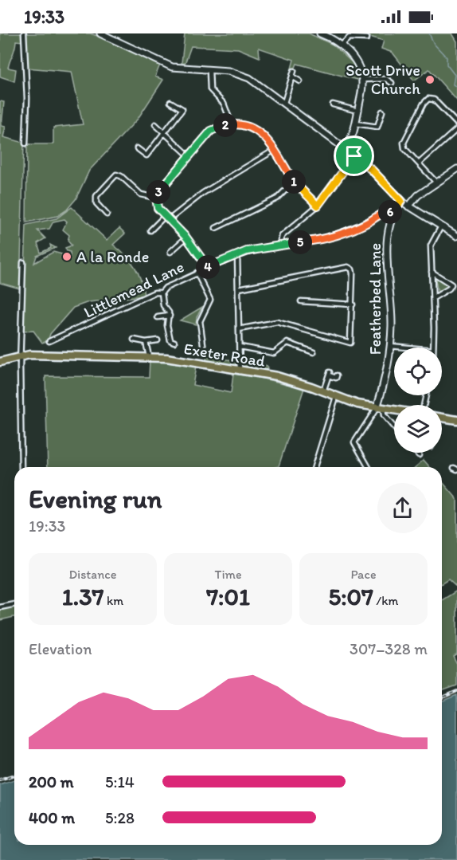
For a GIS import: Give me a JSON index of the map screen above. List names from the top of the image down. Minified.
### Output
{"streets":{"highway":["Exeter Road"],"street":["Littlemead Lane","Featherbed Lane"]},"crossings":[["Littlemead Lane","Featherbed Lane"],["Featherbed Lane","Exeter Road"]],"places":["Scott Drive Church","A la Ronde"],"page":{"status":"19:33","pins":["2","1","3","6","5","4"],"heading":["Evening run","19:33"],"stats":[["Distance","1.37 km"],["Time","7:01"],["Pace","5:07 /km"]],"chart":["Elevation","307–328 m"],"list":[{"name":"200 m","note":"5:14"},{"name":"400 m","note":"5:28"}]}}
